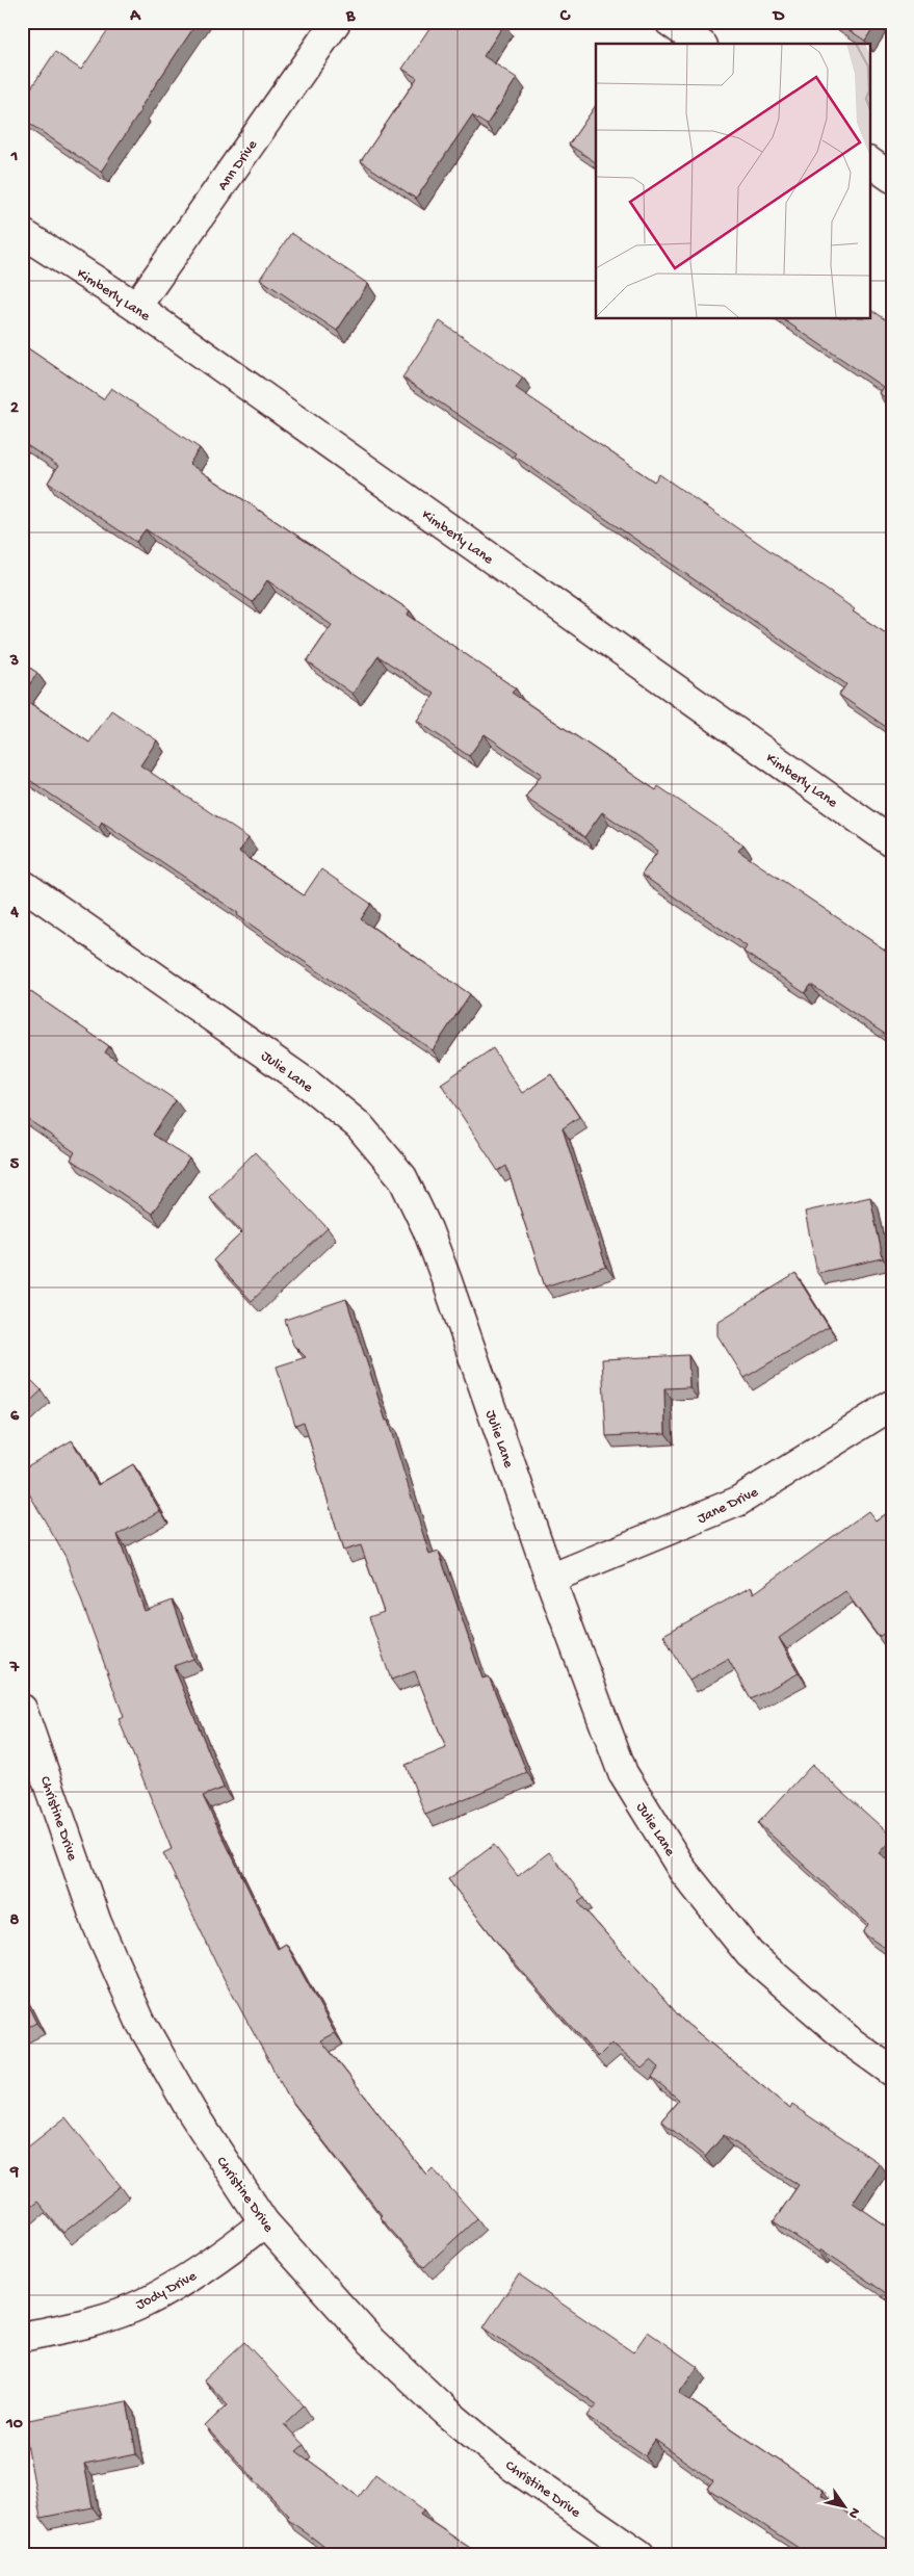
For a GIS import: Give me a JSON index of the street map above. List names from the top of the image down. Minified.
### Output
{"streets":{"street":["Ann Drive","Kimberly Lane","Julie Lane","Jane Drive","Christine Drive","Jody Drive"]},"crossings":[["Ann Drive","Kimberly Lane"],["Julie Lane","Jane Drive"],["Christine Drive","Jody Drive"]],"north":"bottom right","grid":{"columns":["A","B","C","D"],"rows":["1","2","3","4","5","6","7","8","9","10"]}}
